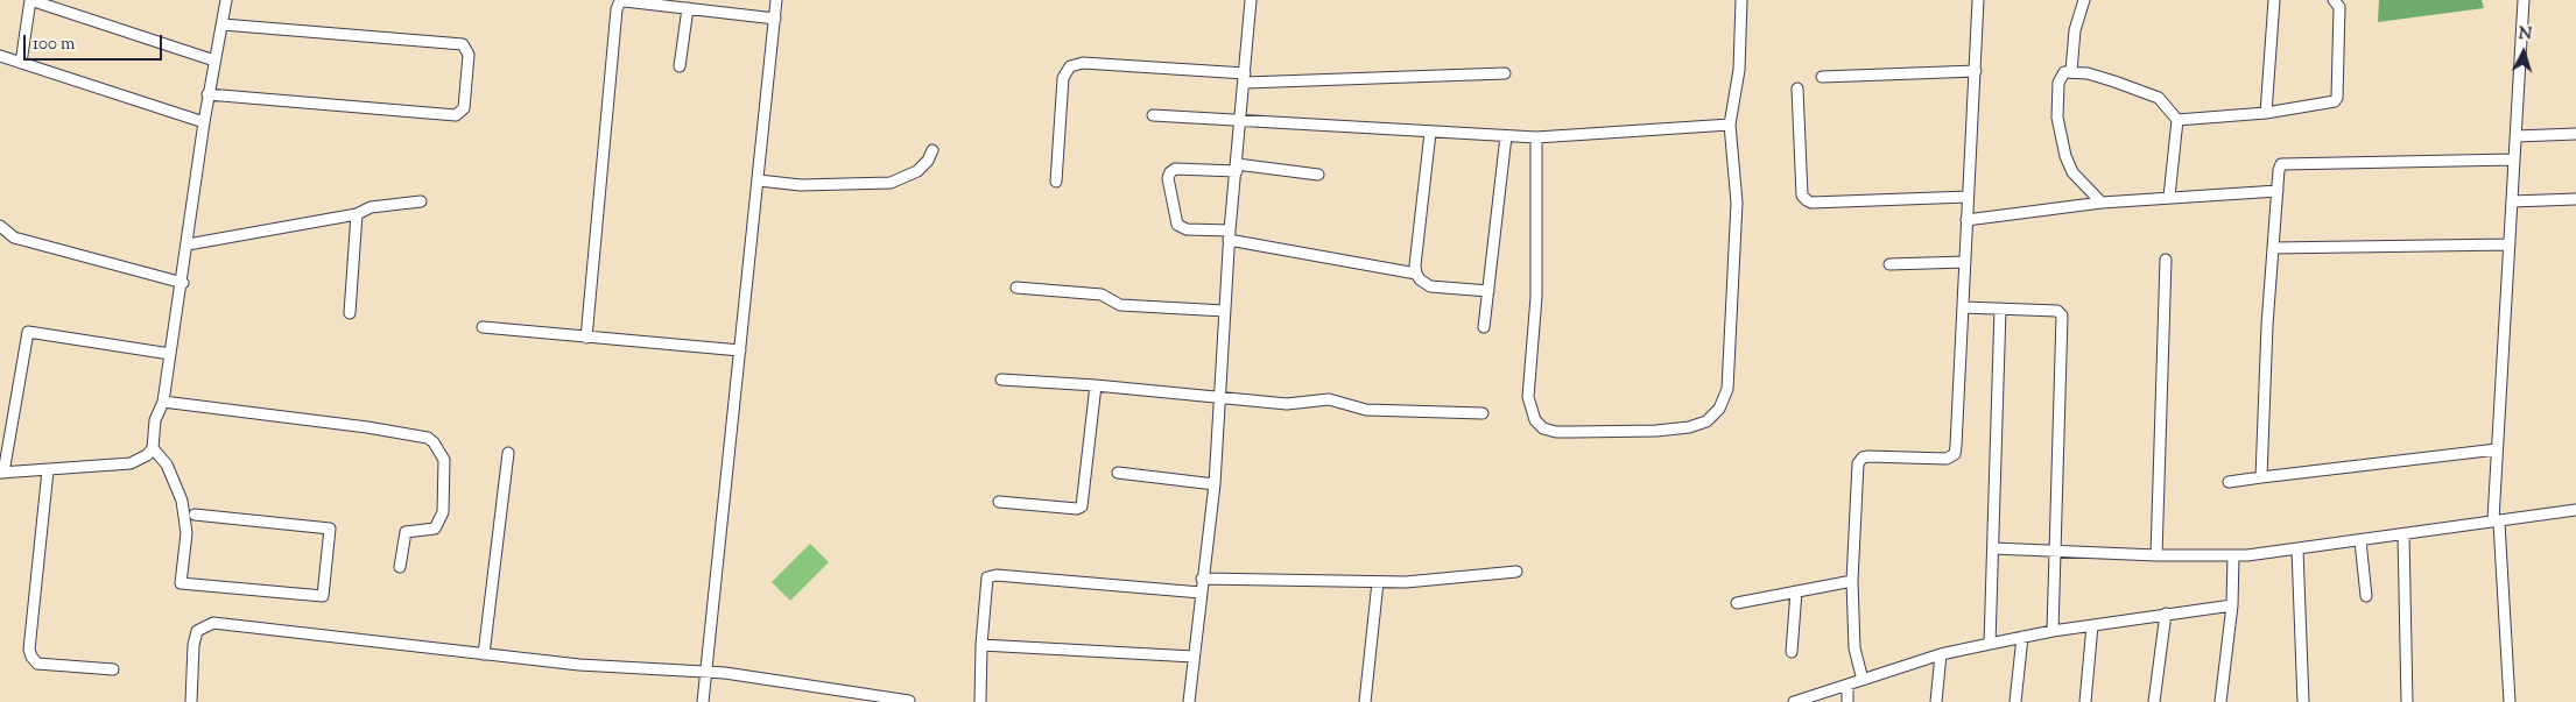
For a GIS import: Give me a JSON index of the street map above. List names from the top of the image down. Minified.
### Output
{"scale_bar":"100 m","north":"top"}
